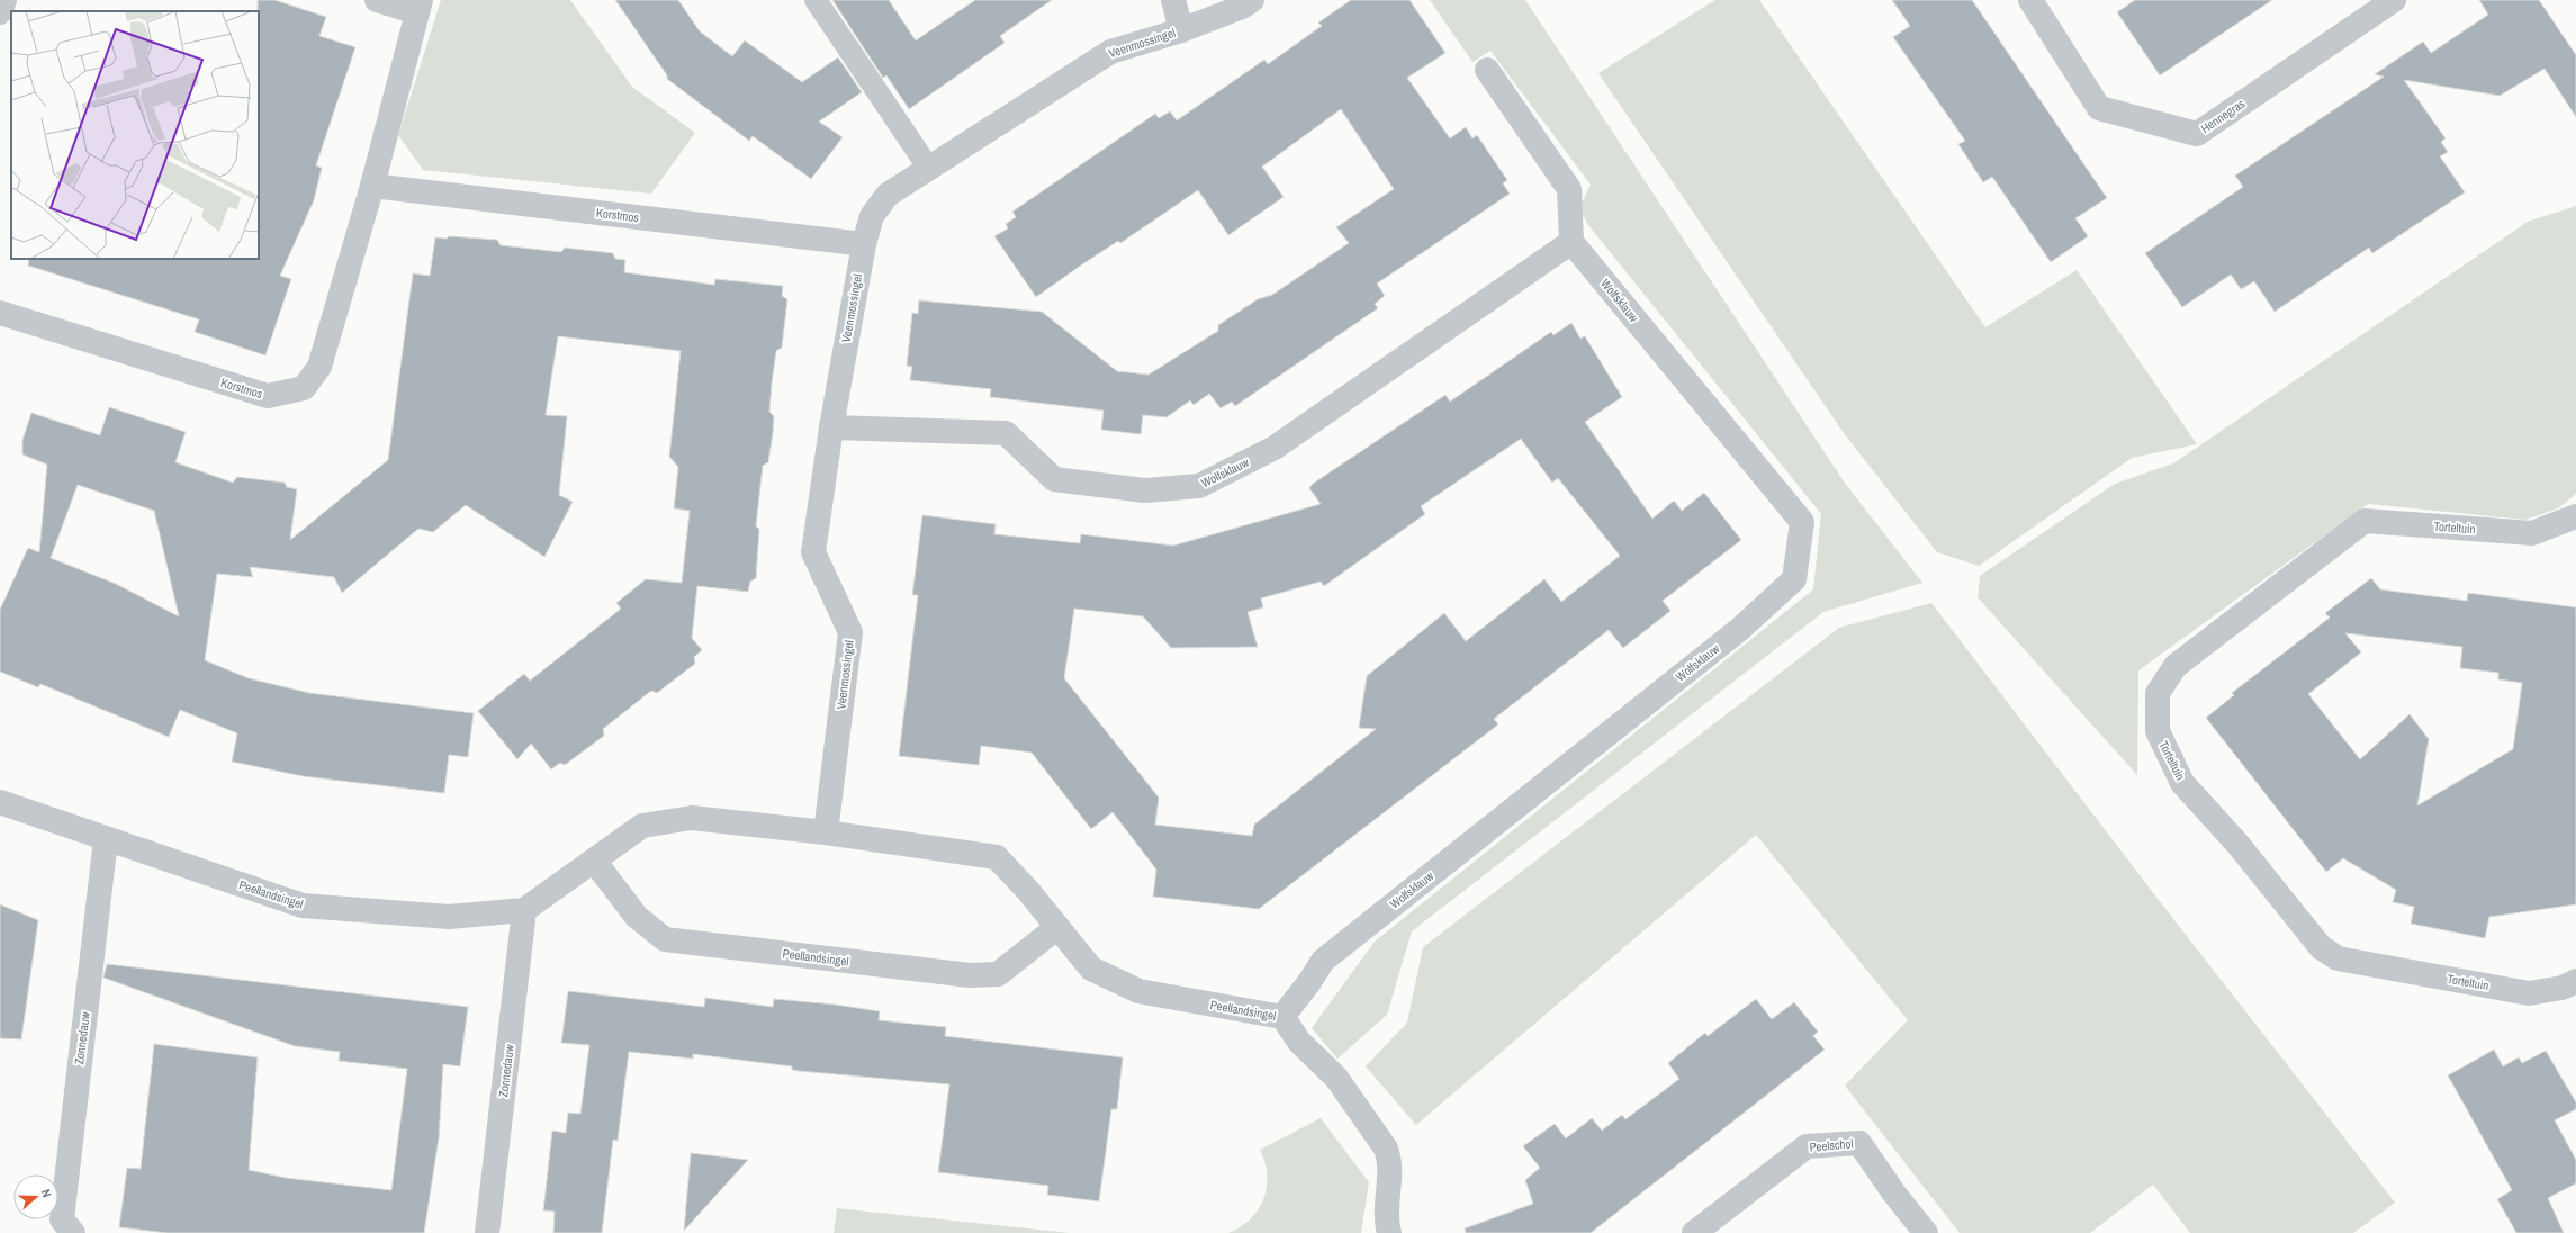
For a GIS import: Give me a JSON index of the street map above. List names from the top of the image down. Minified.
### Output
{"streets":{"street":["Veenmossingel","Hennegras","Korstmos","Wolfsklauw","Torteltuin","Peellandsingel","Zonnedauw","Peelschol"]},"crossings":[["Veenmossingel","Korstmos"],["Veenmossingel","Wolfsklauw"],["Veenmossingel","Peellandsingel"],["Wolfsklauw","Peellandsingel"],["Peellandsingel","Zonnedauw"]],"north":"right"}
